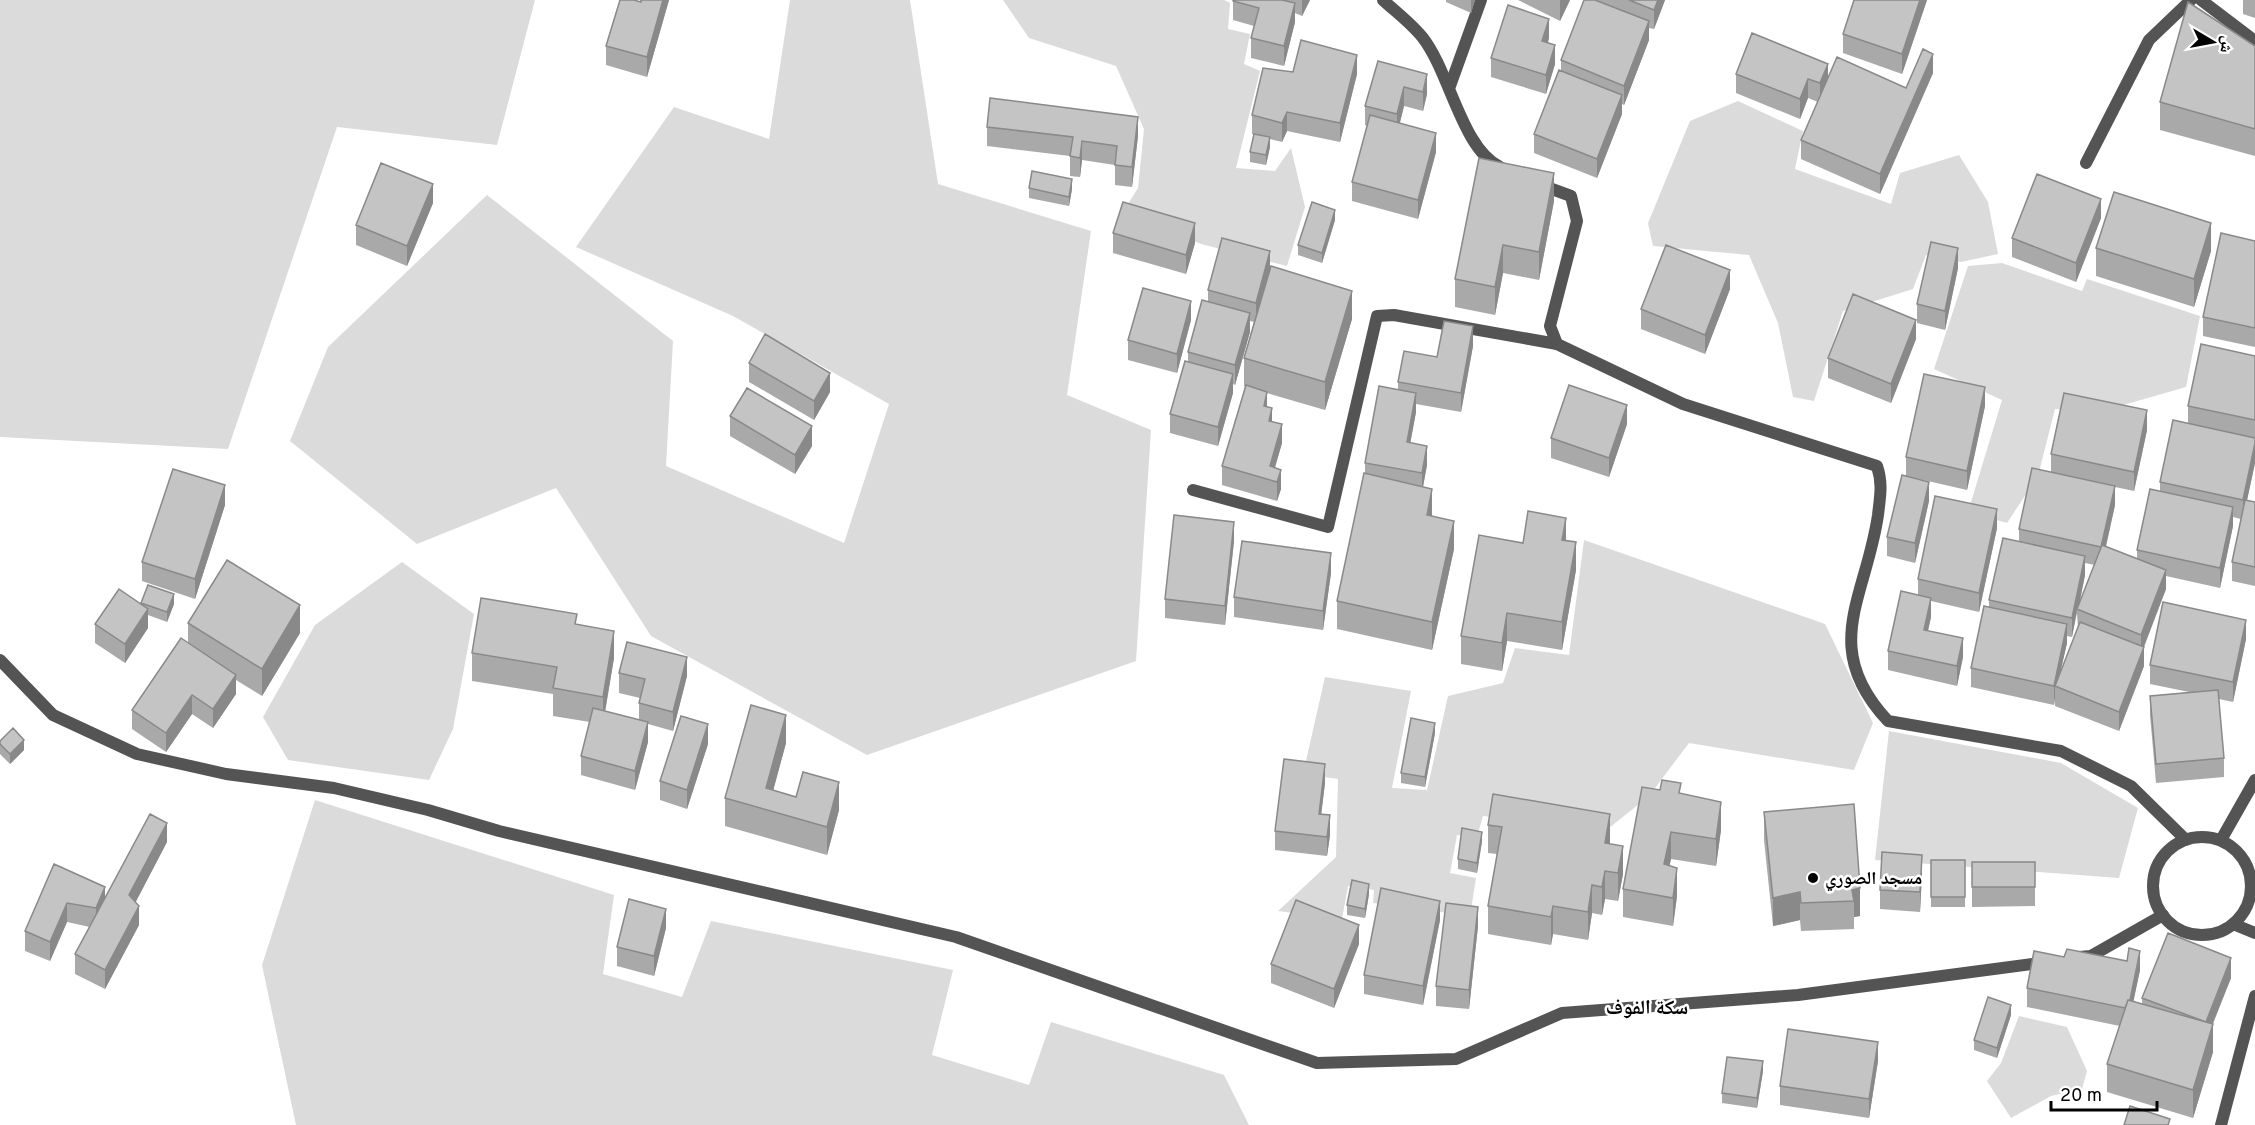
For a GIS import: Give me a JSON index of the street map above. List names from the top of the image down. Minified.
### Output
{"districts":["سكة الفوف"],"places":["مسجد الصوري"],"scale_bar":"20 m","north":"right"}
